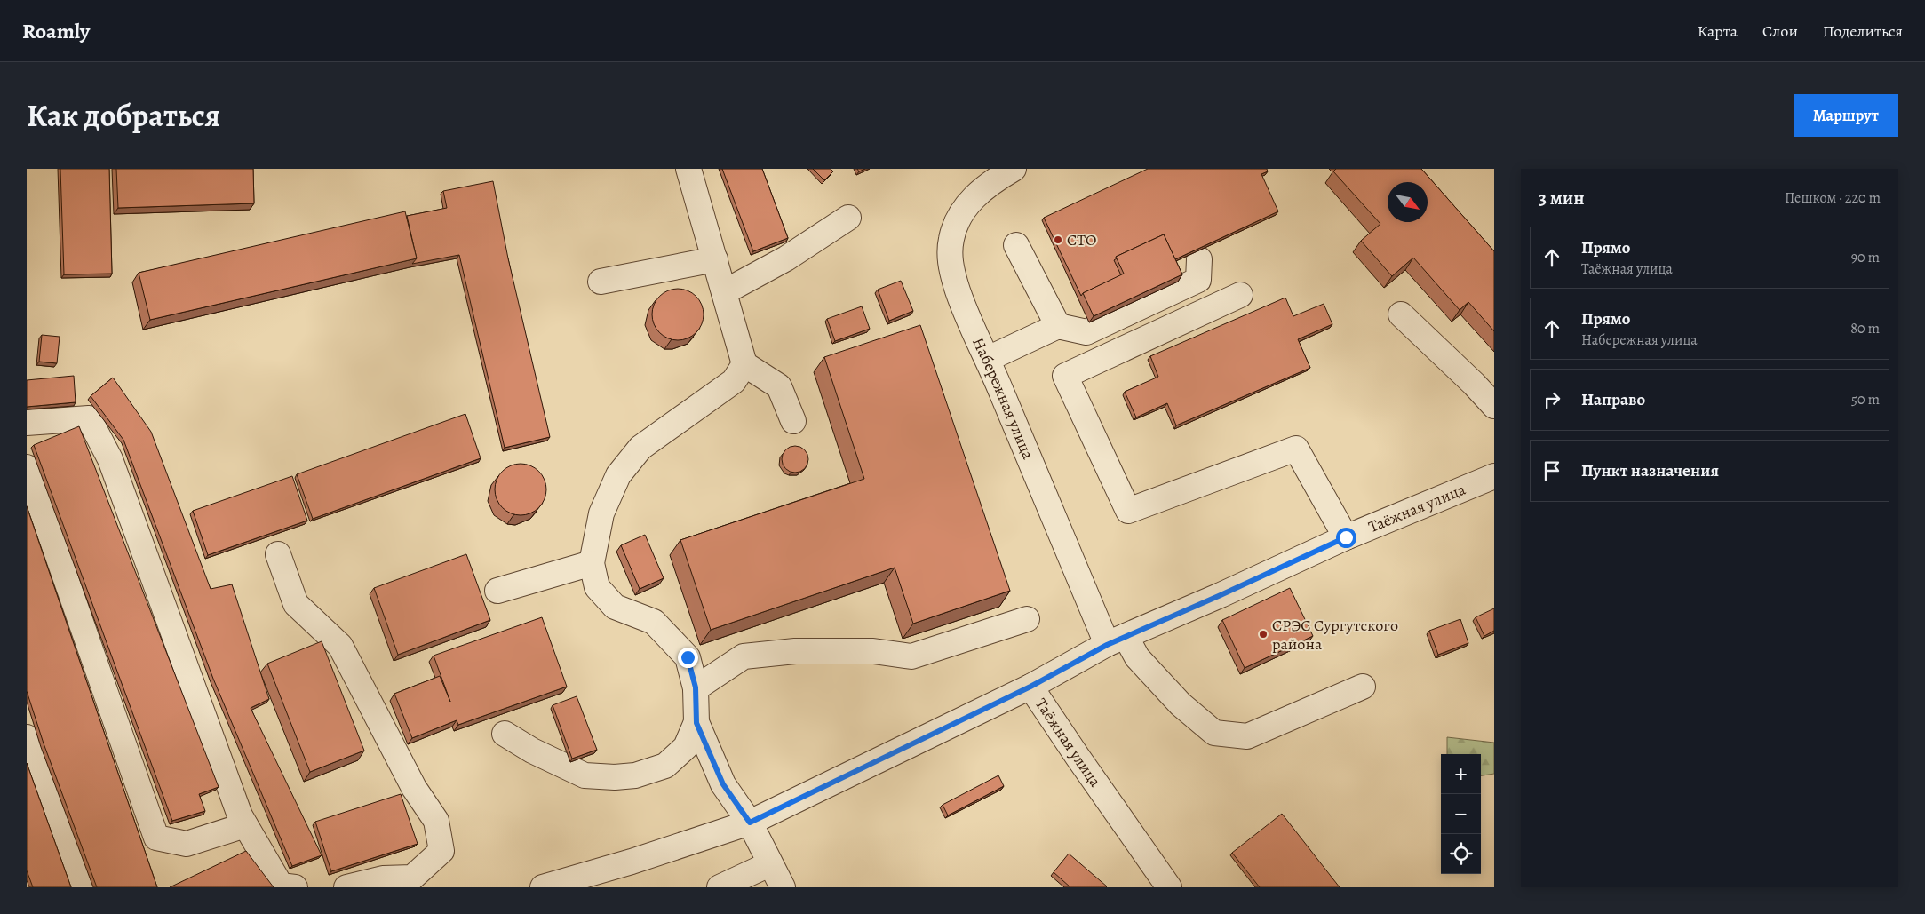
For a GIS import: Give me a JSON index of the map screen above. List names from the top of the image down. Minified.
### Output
{"streets":{"street":["Набережная улица","Таёжная улица"]},"crossings":[["Набережная улица","Таёжная улица"]],"places":["СТО","СРЭС Сургутского района"],"north":"bottom right","page":{"header":"Roamly","nav":["Карта","Слои","Поделиться"],"title":"Как добраться","buttons":"Маршрут","heading":["3 мин","Пешком · 220 m"],"list":[["Прямо","Таёжная улица","90 m"],["Прямо","Набережная улица","80 m"],["Направо","50 m"],"Пункт назначения"],"map_buttons":["+","−"]}}
